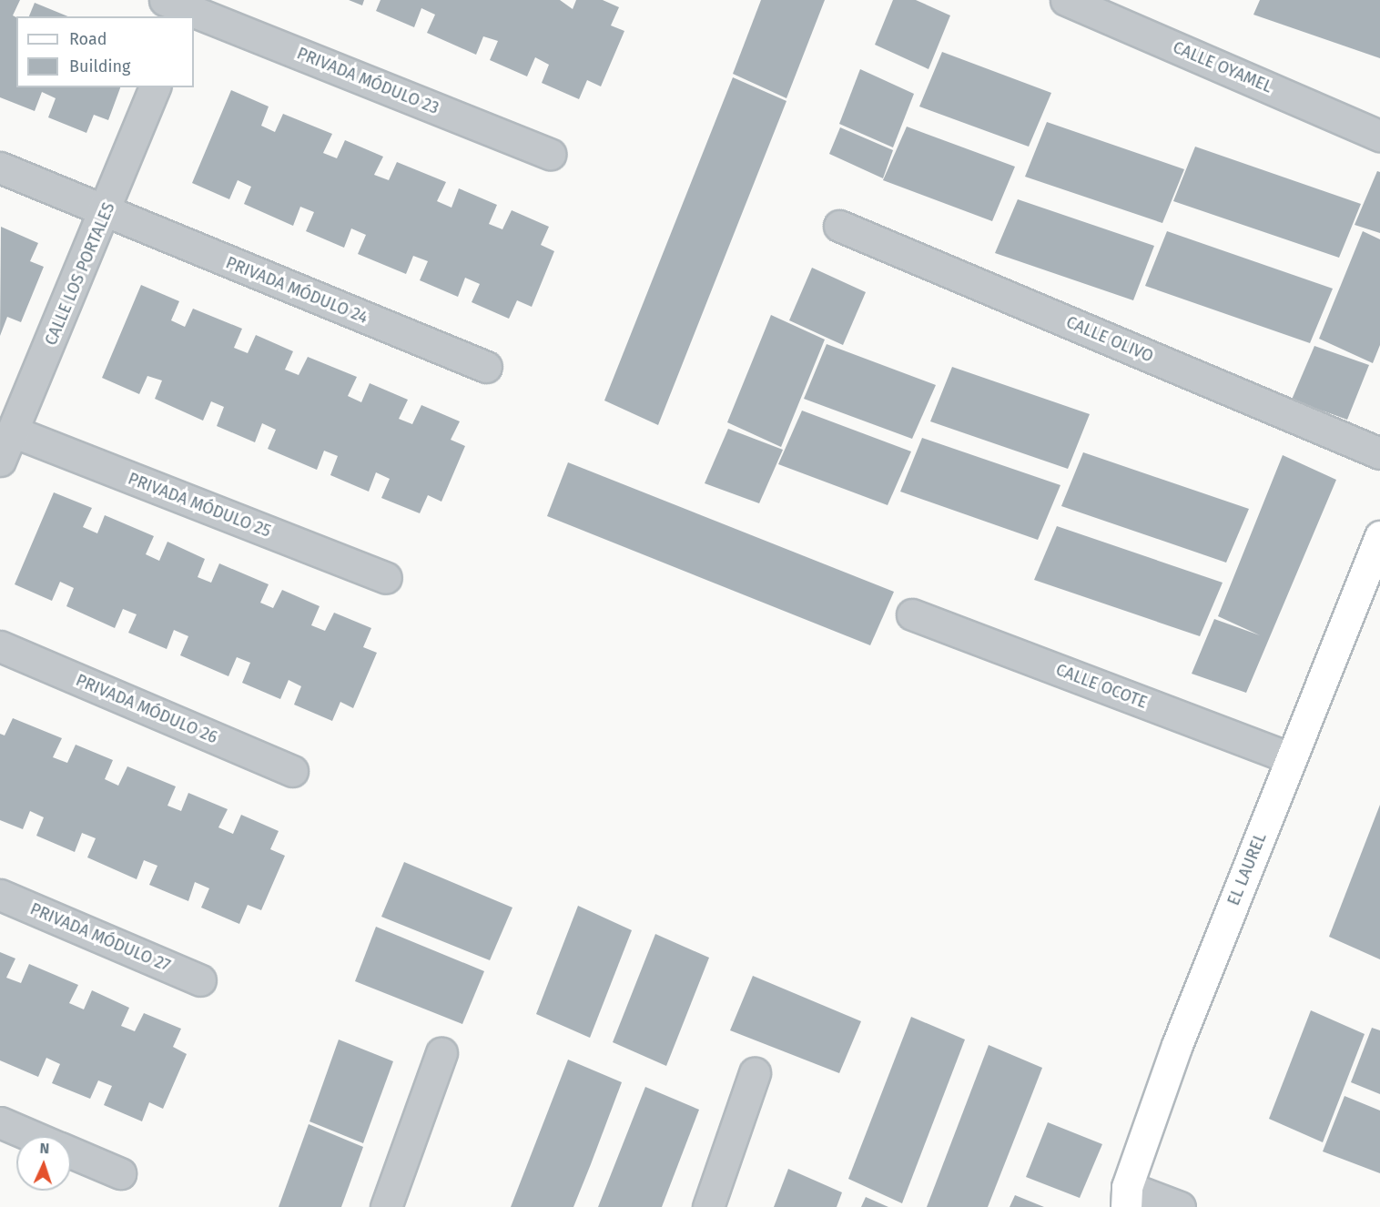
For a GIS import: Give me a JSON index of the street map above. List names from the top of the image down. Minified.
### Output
{"streets":{"street":["CALLE OYAMEL","PRIVADA MÓDULO 23","CALLE LOS PORTALES","PRIVADA MÓDULO 24","CALLE OLIVO","PRIVADA MÓDULO 25","CALLE OCOTE","PRIVADA MÓDULO 26","EL LAUREL","PRIVADA MÓDULO 27"]},"crossings":[["CALLE LOS PORTALES","PRIVADA MÓDULO 24"],["CALLE LOS PORTALES","PRIVADA MÓDULO 25"],["CALLE OCOTE","EL LAUREL"]],"legend":["Road","Building"],"north":"top"}
